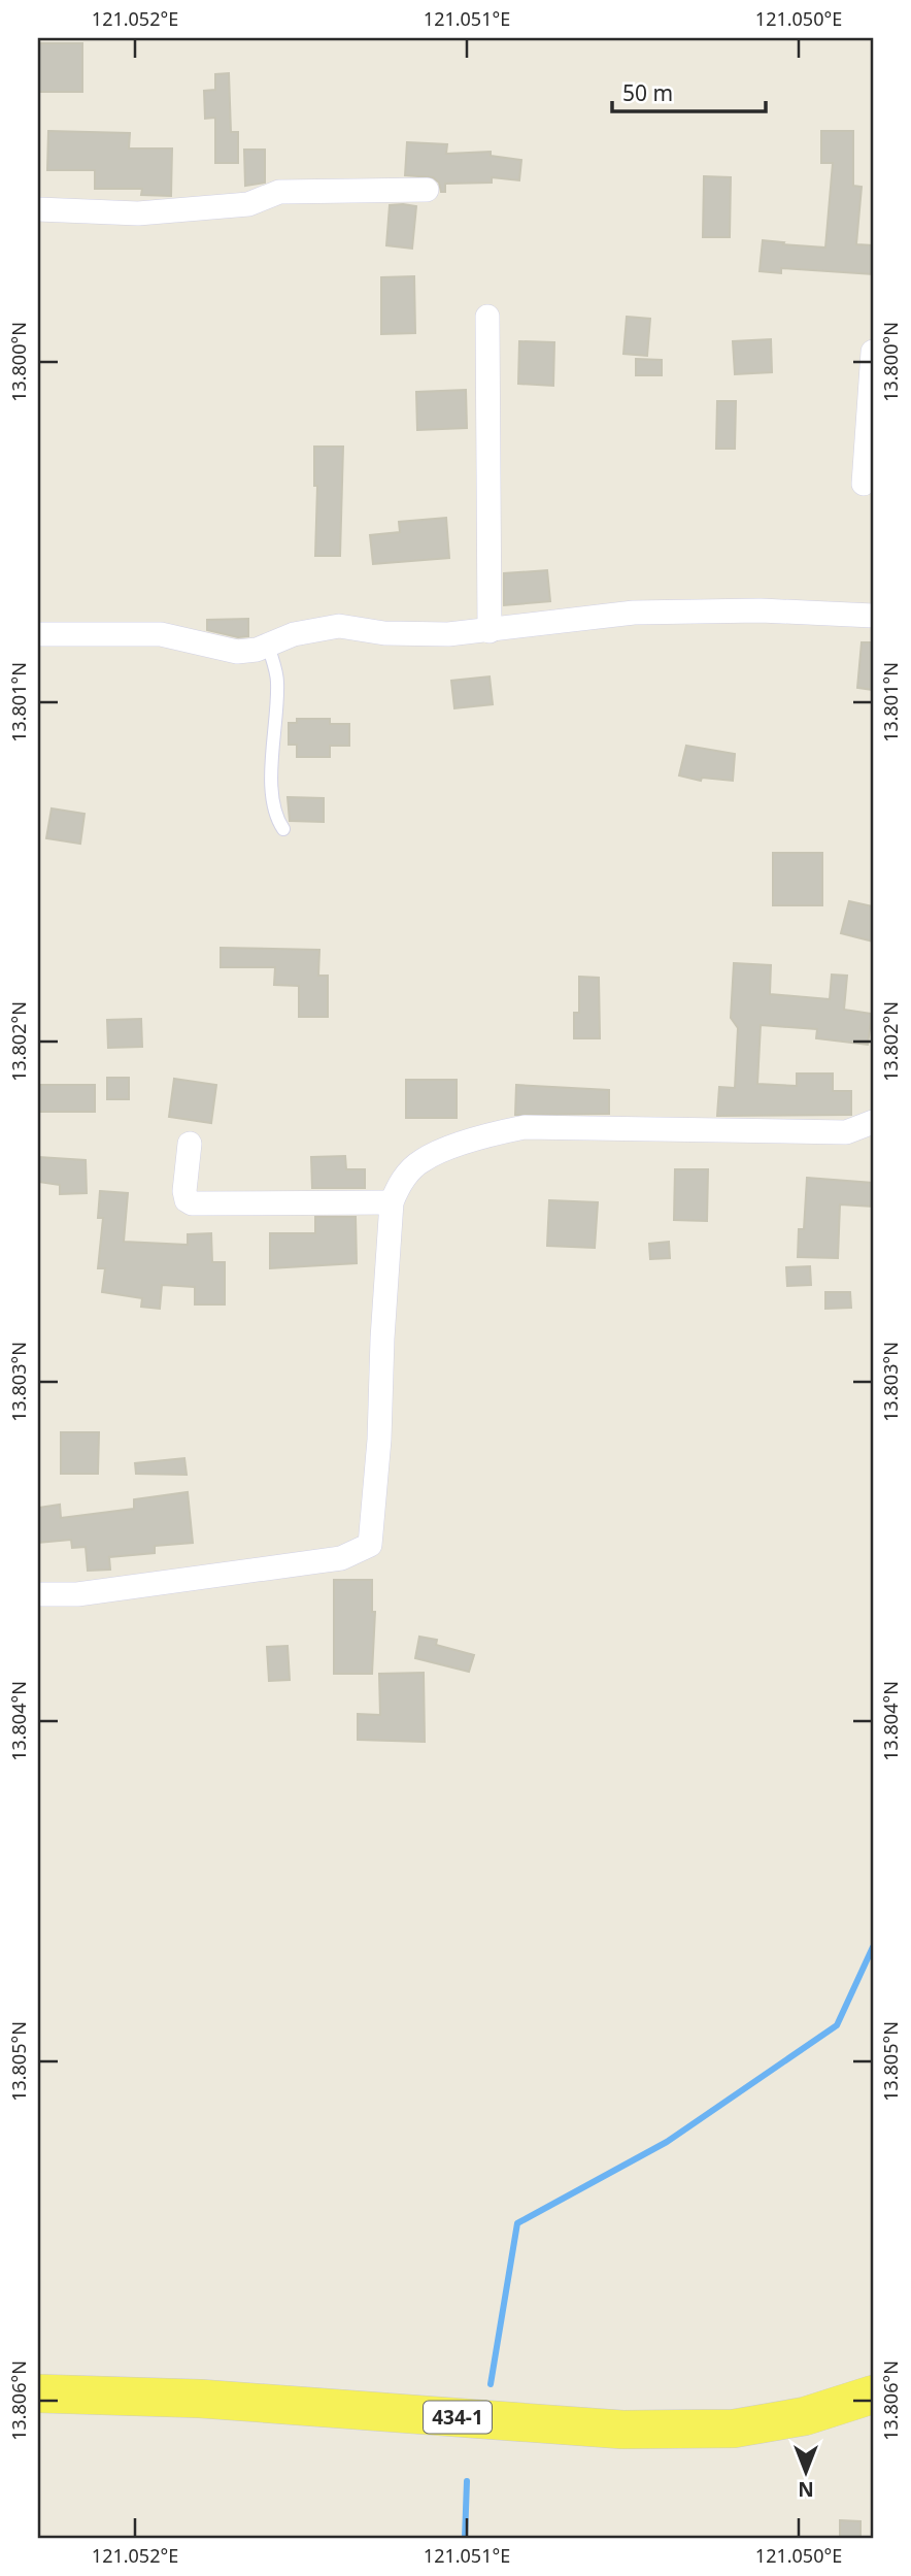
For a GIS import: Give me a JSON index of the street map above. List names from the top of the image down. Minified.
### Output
{"streets":{"main road":["434-1"]},"scale_bar":"50 m","north":"bottom","coordinates":["121.052°E","121.051°E","121.050°E","13.800°N","13.801°N","13.802°N","13.803°N","13.804°N","13.805°N","13.806°N"]}
